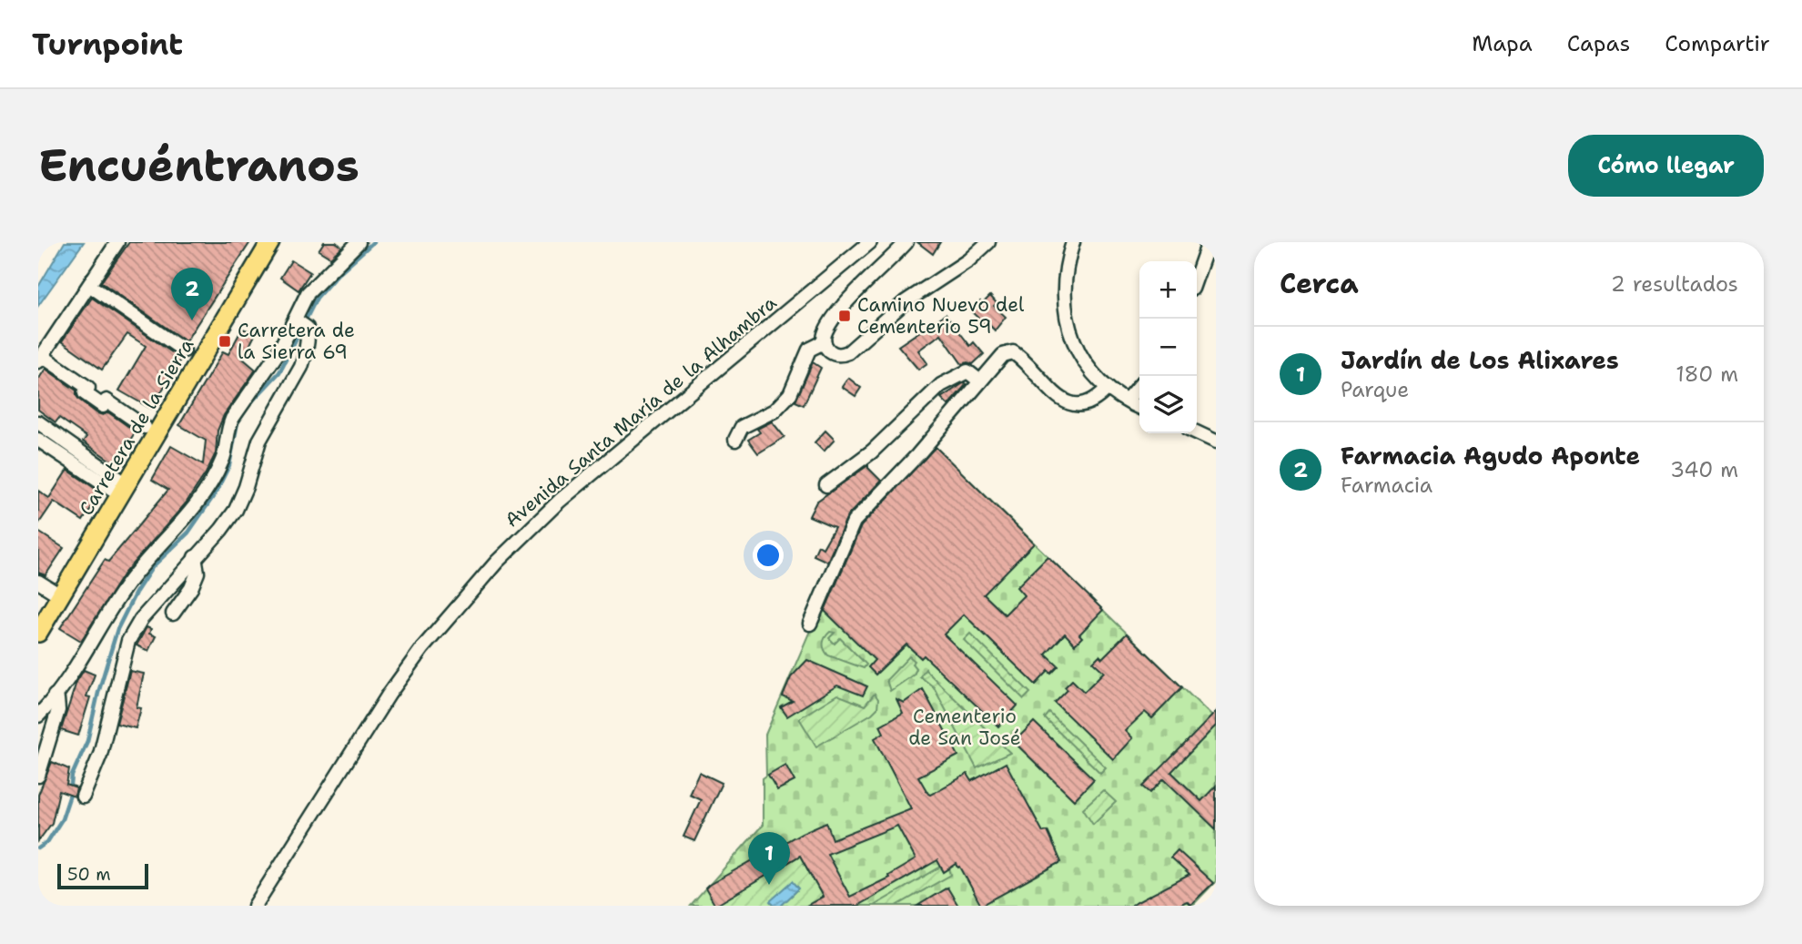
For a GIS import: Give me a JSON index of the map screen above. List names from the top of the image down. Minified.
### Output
{"streets":{"main road":["Carretera de la Sierra"],"street":["Avenida Santa María de la Alhambra"]},"parks":["Cementerio de San José"],"places":{"transit":["Camino Nuevo del Cementerio 59","Carretera de la Sierra 69"]},"scale_bar":"50 m","page":{"header":"Turnpoint","nav":["Mapa","Capas","Compartir"],"buttons":"Cómo llegar","title":"Encuéntranos","heading":["Cerca","2 resultados"],"map_buttons":["+","−"],"pins":["2","1"],"list":[{"mark":"1","name":"Jardín de Los Alixares","note":"Parque","value":"180 m"},{"mark":"2","name":"Farmacia Agudo Aponte","note":"Farmacia","value":"340 m"}],"scale":"50 m"}}
